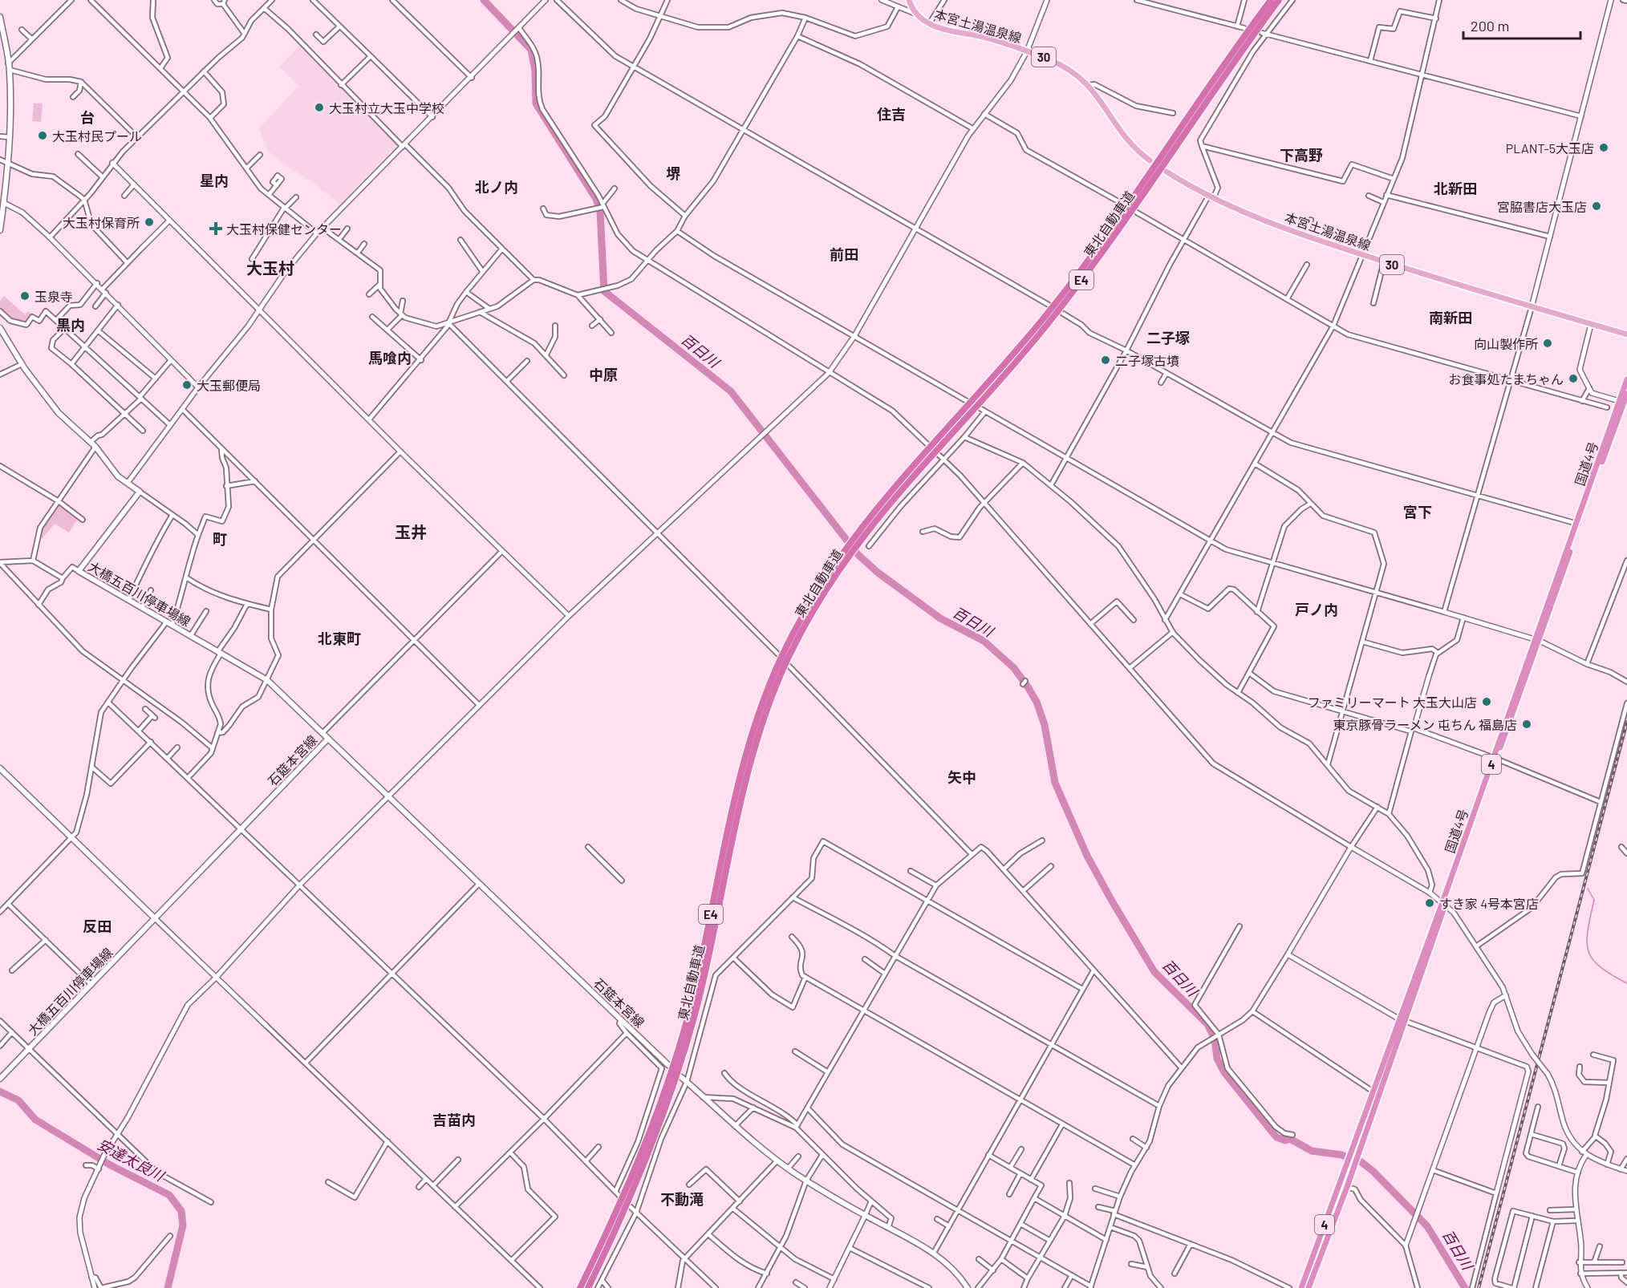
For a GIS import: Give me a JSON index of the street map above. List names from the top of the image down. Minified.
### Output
{"streets":{"highway":["東北自動車道","E4","国道4号","4"],"main road":["本宮土湯温泉線","30","大橋五百川停車場線","石筵本宮線"]},"crossings":[["大橋五百川停車場線","石筵本宮線"]],"districts":["住吉","台","下高野","堺","星内","北ノ内","北新田","前田","大玉村","南新田","黒内","二子塚","馬喰内","中原","宮下","玉井","町","戸ノ内","北東町","矢中","反田","吉苗内","不動滝"],"water":["百日川","安達太良川"],"places":{"other":["大玉村立大玉中学校","大玉村民プール","PLANT-5大玉店","宮脇書店大玉店","大玉村保育所","玉泉寺","向山製作所","二子塚古墳","お食事処たまちゃん","大玉郵便局","ファミリーマート 大玉大山店","東京豚骨ラーメン 屯ちん 福島店","すき家 4号本宮店"],"health":["大玉村保健センター"]},"scale_bar":"200 m"}
